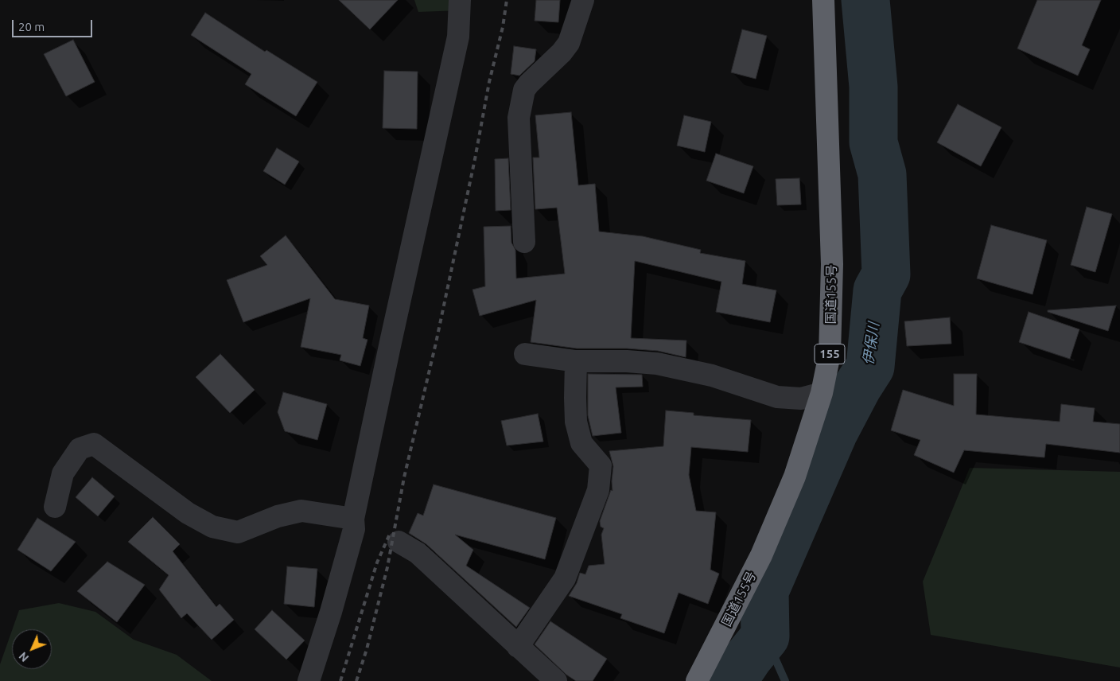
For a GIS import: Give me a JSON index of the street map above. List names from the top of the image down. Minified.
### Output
{"streets":{"highway":["国道155号","155"]},"water":["伊保川"],"scale_bar":"20 m","north":"bottom left"}
